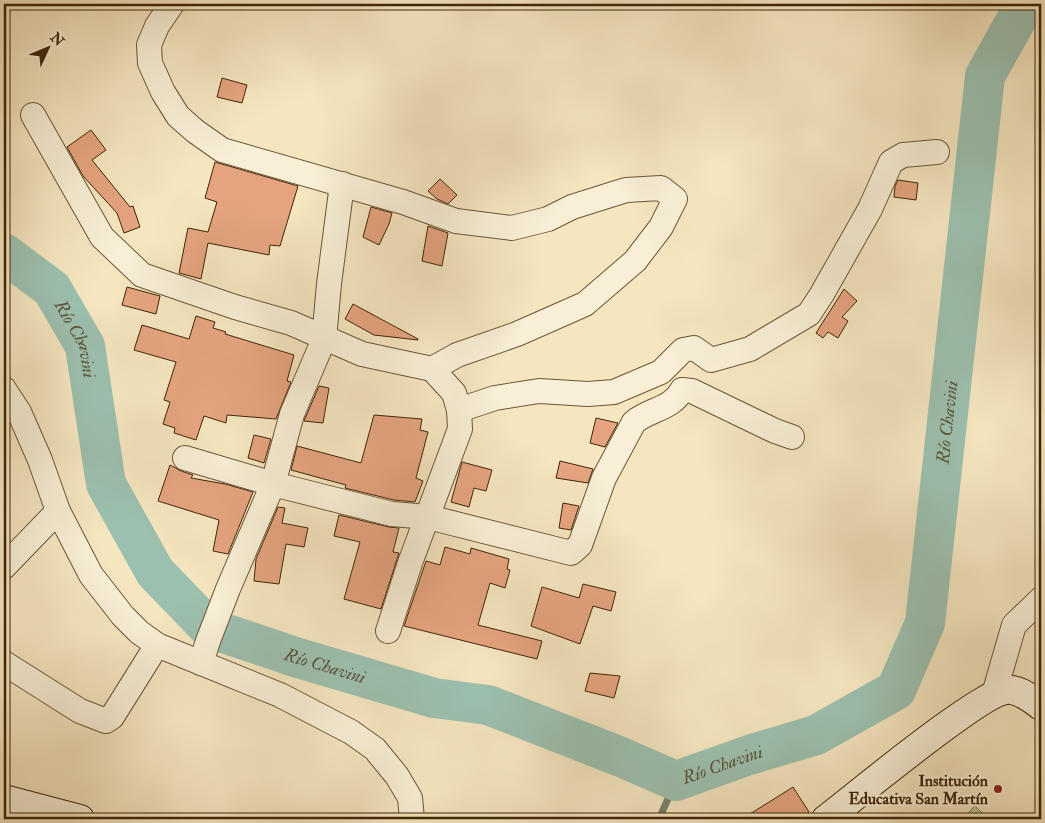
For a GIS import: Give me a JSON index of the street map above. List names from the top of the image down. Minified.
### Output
{"water":["Río Chavini"],"places":["Institución Educativa San Martín"],"north":"top right"}
